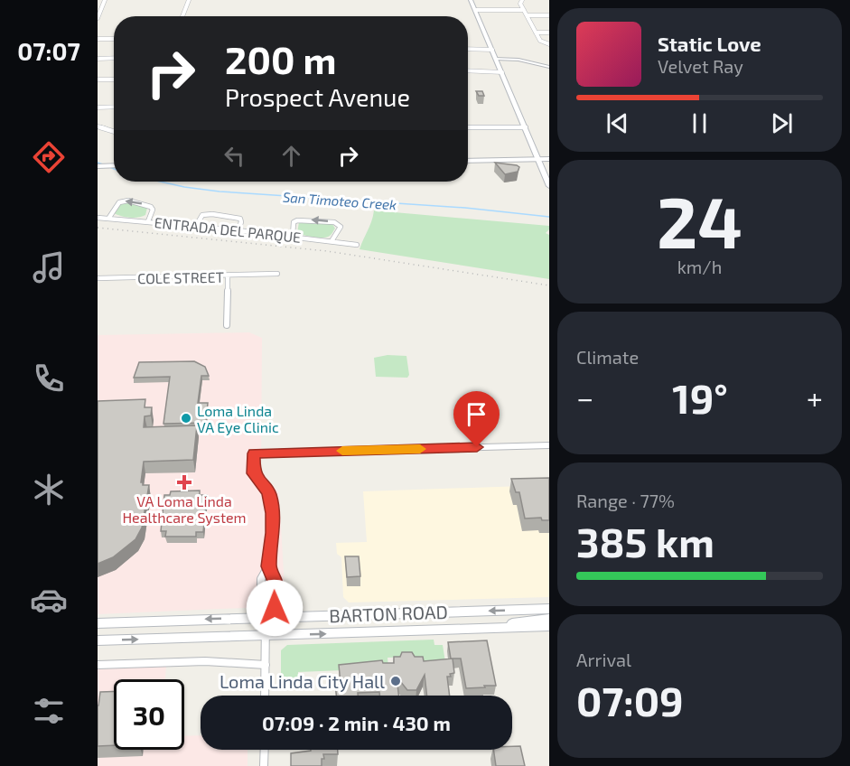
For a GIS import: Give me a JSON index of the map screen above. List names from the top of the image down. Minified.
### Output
{"streets":{"main road":["BARTON ROAD"],"street":["ENTRADA DEL PARQUE","COLE STREET"]},"water":["San Timoteo Creek"],"places":{"other":["Loma Linda VA Eye Clinic","Loma Linda City Hall"],"health":["VA Loma Linda Healthcare System"]},"page":{"tabs":"07:07","turn":["200 m","Prospect Avenue"],"song":["Static Love","Velvet Ray"],"tile":[["24","km/h"],"Climate",["Range · 77%","385 km"],["Arrival","07:09"]],"heat":["−","19°","+"],"limit":"30","trip":"07:09 · 2 min · 430 m"}}
